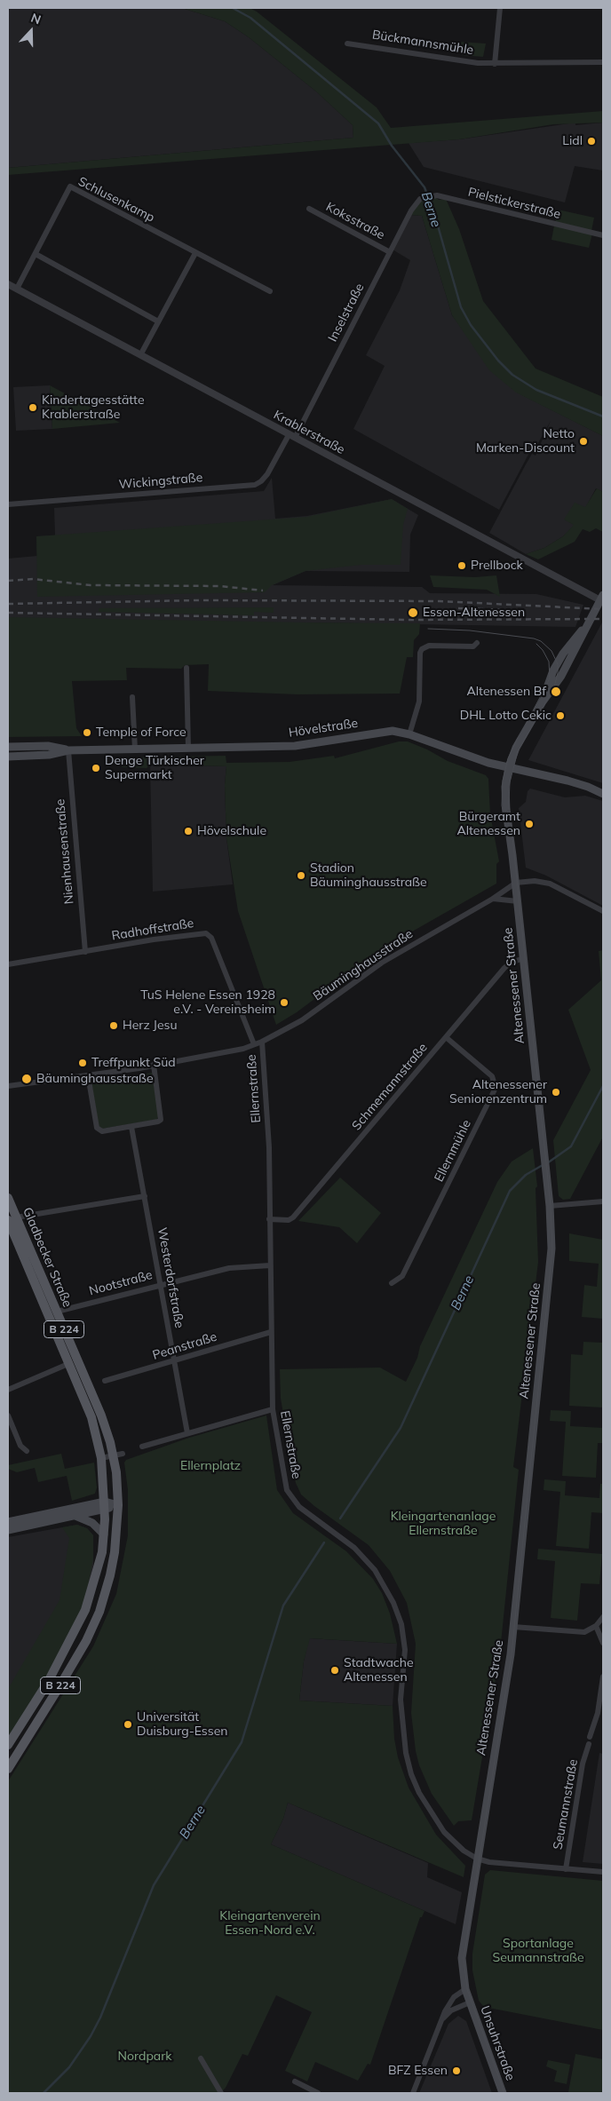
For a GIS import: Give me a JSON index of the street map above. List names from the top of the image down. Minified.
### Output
{"streets":{"main road":["Hövelstraße","Altenessener Straße","Gladbecker Straße","B 224","Unsuhrstraße"],"street":["Bückmannsmühle","Schlusenkamp","Pielstickerstraße","Koksstraße","Inselstraße","Krablerstraße","Wickingstraße","Nienhausenstraße","Radhoffstraße","Bäuminghausstraße","Schmemannstraße","Ellernstraße","Ellernmühle","Westerdorfstraße","Nootstraße","Peanstraße","Seumannstraße"]},"crossings":[["Schlusenkamp","Krablerstraße"],["Pielstickerstraße","Inselstraße"],["Koksstraße","Inselstraße"],["Inselstraße","Krablerstraße"],["Inselstraße","Wickingstraße"],["Krablerstraße","Wickingstraße"],["Krablerstraße","Altenessener Straße"],["Hövelstraße","Nienhausenstraße"],["Hövelstraße","Altenessener Straße"],["Nienhausenstraße","Radhoffstraße"],["Radhoffstraße","Bäuminghausstraße"],["Bäuminghausstraße","Altenessener Straße"],["Bäuminghausstraße","Ellernstraße"],["Altenessener Straße","Schmemannstraße"],["Altenessener Straße","Ellernstraße"],["Altenessener Straße","Seumannstraße"],["Altenessener Straße","Unsuhrstraße"],["Schmemannstraße","Ellernstraße"],["Schmemannstraße","Ellernmühle"],["Ellernstraße","Nootstraße"],["Ellernstraße","Peanstraße"],["Ellernstraße","Seumannstraße"],["Gladbecker Straße","Nootstraße"],["Westerdorfstraße","Nootstraße"],["Westerdorfstraße","Peanstraße"]],"water":["Berne"],"parks":["Ellernplatz","Kleingartenanlage Ellernstraße","Kleingartenverein Essen-Nord e.V.","Sportanlage Seumannstraße","Nordpark"],"places":["Lidl","Kindertagesstätte Krablerstraße","Netto Marken-Discount","Prellbock","Essen-Altenessen","Altenessen Bf","DHL Lotto Cekic","Temple of Force","Denge Türkischer Supermarkt","Bürgeramt Altenessen","Hövelschule","Stadion Bäuminghausstraße","TuS Helene Essen 1928 e.V. - Vereinsheim","Herz Jesu","Treffpunkt Süd","Bäuminghausstraße","Altenessener Seniorenzentrum","Stadtwache Altenessen","Universität Duisburg-Essen","BFZ Essen"],"north":"top"}
